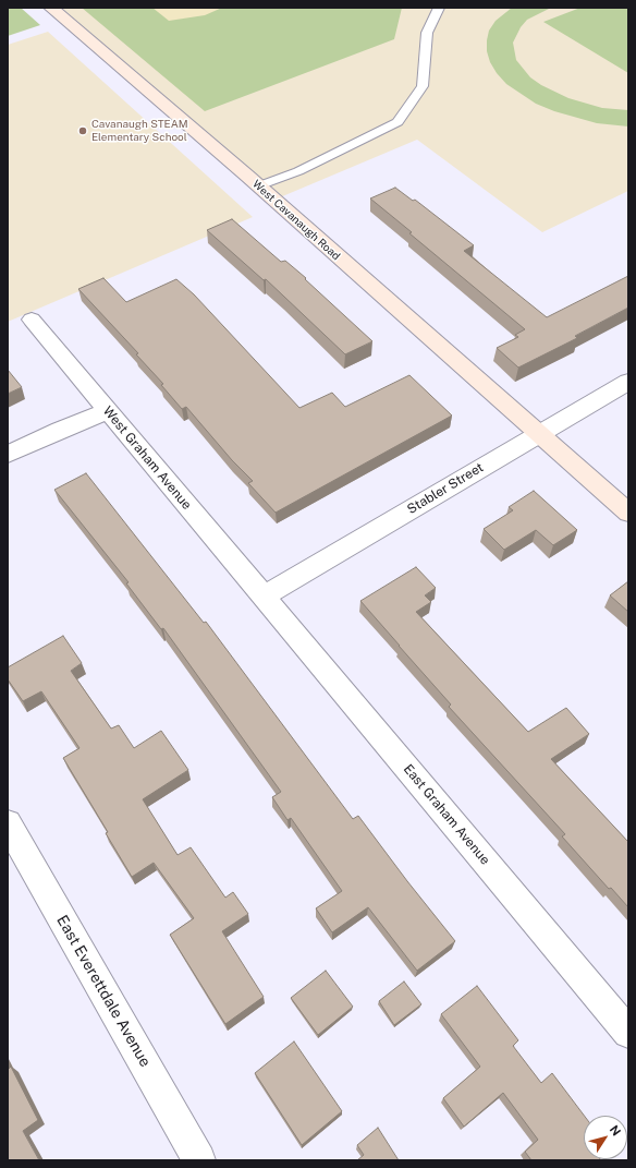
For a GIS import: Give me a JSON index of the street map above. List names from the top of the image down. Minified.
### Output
{"streets":{"street":["West Cavanaugh Road","West Graham Avenue","Stabler Street","East Graham Avenue","East Everettdale Avenue"]},"crossings":[["West Cavanaugh Road","Stabler Street"],["West Graham Avenue","Stabler Street"],["West Graham Avenue","East Graham Avenue"],["Stabler Street","East Graham Avenue"]],"places":["Cavanaugh STEAM Elementary School"],"north":"top right"}
